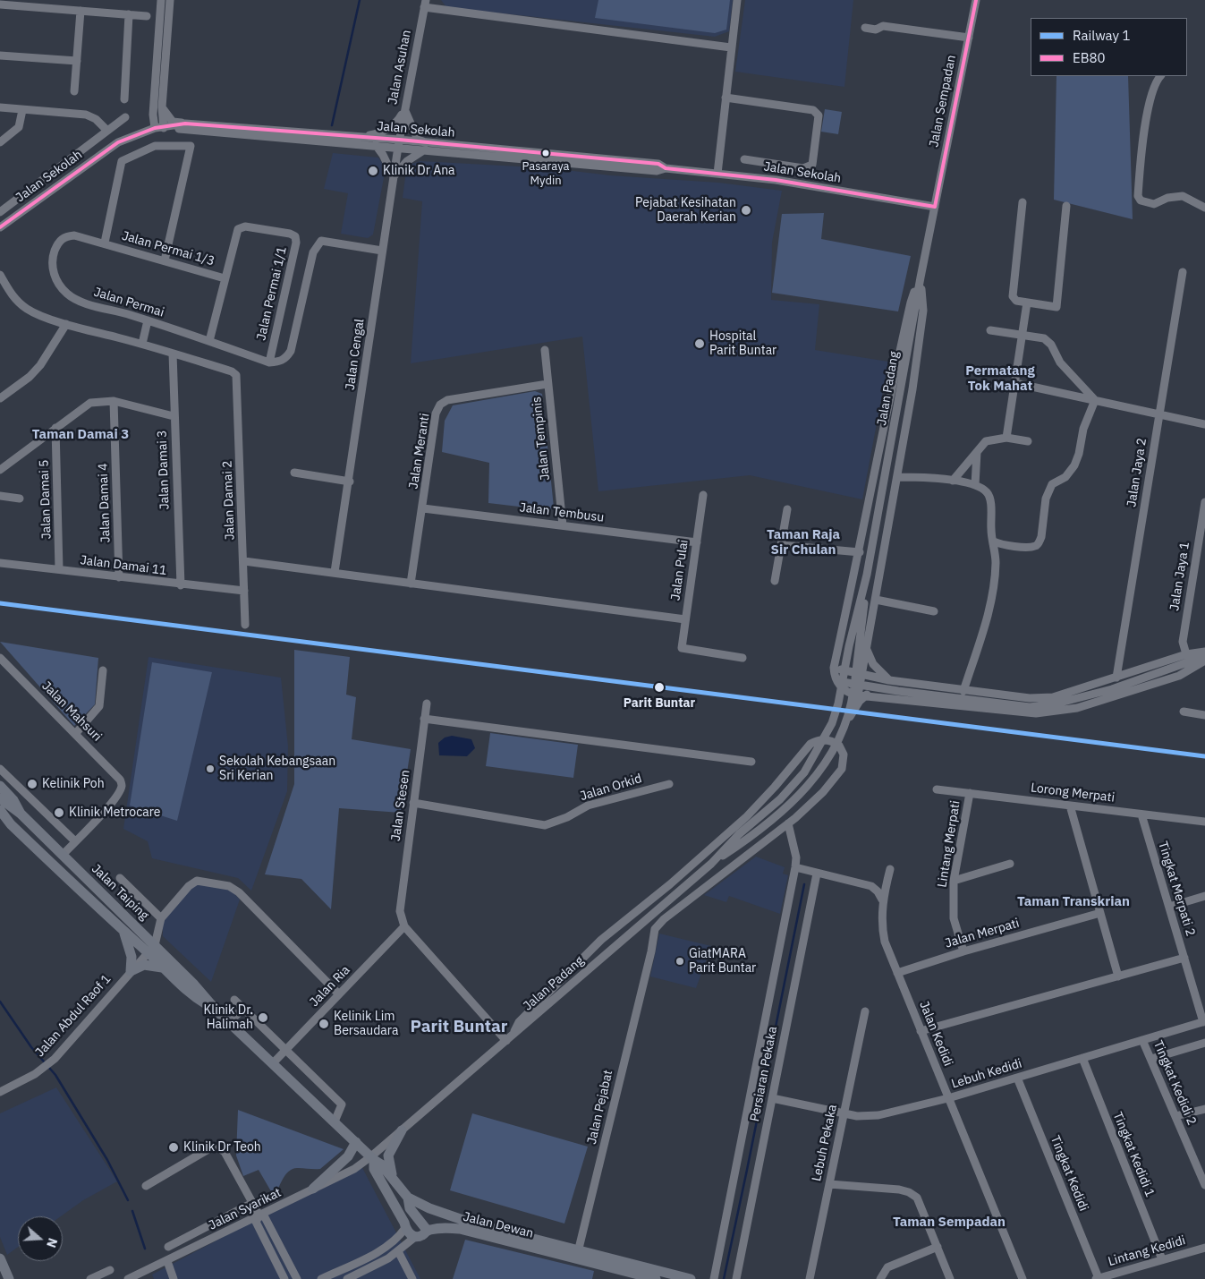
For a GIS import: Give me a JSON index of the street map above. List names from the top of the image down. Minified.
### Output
{"streets":{"main road":["Jalan Taiping","Jalan Dewan"],"street":["Jalan Asuhan","Jalan Sempadan","Jalan Sekolah","Jalan Permai 1/3","Jalan Permai 1/1","Jalan Permai","Jalan Cengal","Jalan Padang","Jalan Tempinis","Jalan Meranti","Jalan Damai 3","Jalan Jaya 2","Jalan Damai 5","Jalan Damai 2","Jalan Damai 4","Jalan Tembusu","Jalan Damai 11","Jalan Pulai","Jalan Jaya 1","Jalan Mahsuri","Jalan Orkid","Lorong Merpati","Jalan Stesen","Lintang Merpati","Tingkat Merpati 2","Jalan Merpati","Jalan Ria","Jalan Abdul Raof 1","Jalan Kedidi","Persiaran Pekaka","Lebuh Kedidi","Tingkat Kedidi 2","Jalan Pejabat","Lebuh Pekaka","Tingkat Kedidi 1","Tingkat Kedidi","Jalan Syarikat","Lintang Kedidi"]},"crossings":[["Jalan Asuhan","Jalan Sekolah"],["Jalan Asuhan","Jalan Cengal"],["Jalan Sempadan","Jalan Sekolah"],["Jalan Sempadan","Jalan Padang"],["Jalan Sekolah","Jalan Cengal"],["Jalan Sekolah","Jalan Padang"],["Jalan Permai 1/3","Jalan Permai 1/1"],["Jalan Permai 1/3","Jalan Permai"],["Jalan Permai 1/1","Jalan Permai"],["Jalan Permai","Jalan Cengal"],["Jalan Padang","Jalan Taiping"],["Jalan Padang","Jalan Syarikat"],["Jalan Tempinis","Jalan Meranti"],["Jalan Tempinis","Jalan Tembusu"],["Jalan Meranti","Jalan Tembusu"],["Jalan Damai 3","Jalan Damai 2"],["Jalan Damai 3","Jalan Damai 11"],["Jalan Damai 5","Jalan Damai 11"],["Jalan Damai 2","Jalan Damai 11"],["Jalan Damai 4","Jalan Damai 11"],["Jalan Tembusu","Jalan Pulai"],["Jalan Orkid","Jalan Stesen"],["Lorong Merpati","Lintang Merpati"],["Lorong Merpati","Tingkat Merpati 2"],["Jalan Stesen","Jalan Ria"],["Lintang Merpati","Jalan Merpati"],["Tingkat Merpati 2","Lebuh Kedidi"],["Jalan Taiping","Jalan Ria"],["Jalan Taiping","Jalan Abdul Raof 1"],["Jalan Taiping","Jalan Syarikat"],["Jalan Taiping","Jalan Dewan"],["Jalan Merpati","Jalan Kedidi"],["Jalan Kedidi","Lebuh Kedidi"],["Persiaran Pekaka","Lebuh Kedidi"],["Lebuh Kedidi","Tingkat Kedidi 2"],["Lebuh Kedidi","Lebuh Pekaka"],["Lebuh Kedidi","Tingkat Kedidi 1"],["Lebuh Kedidi","Tingkat Kedidi"],["Jalan Pejabat","Jalan Dewan"],["Tingkat Kedidi 1","Lintang Kedidi"],["Tingkat Kedidi","Lintang Kedidi"]],"districts":["Permatang Tok Mahat","Taman Damai 3","Taman Raja Sir Chulan","Taman Transkrian","Parit Buntar","Taman Sempadan"],"places":["Pasaraya Mydin","Klinik Dr Ana","Pejabat Kesihatan Daerah Kerian","Hospital Parit Buntar","Parit Buntar","Sekolah Kebangsaan Sri Kerian","Kelinik Poh","Klinik Metrocare","GiatMARA Parit Buntar","Klinik Dr. Halimah","Kelinik Lim Bersaudara","Klinik Dr Teoh"],"lines":["transit line EB80","rail line 1"],"legend":["Railway 1","EB80"],"north":"right"}
